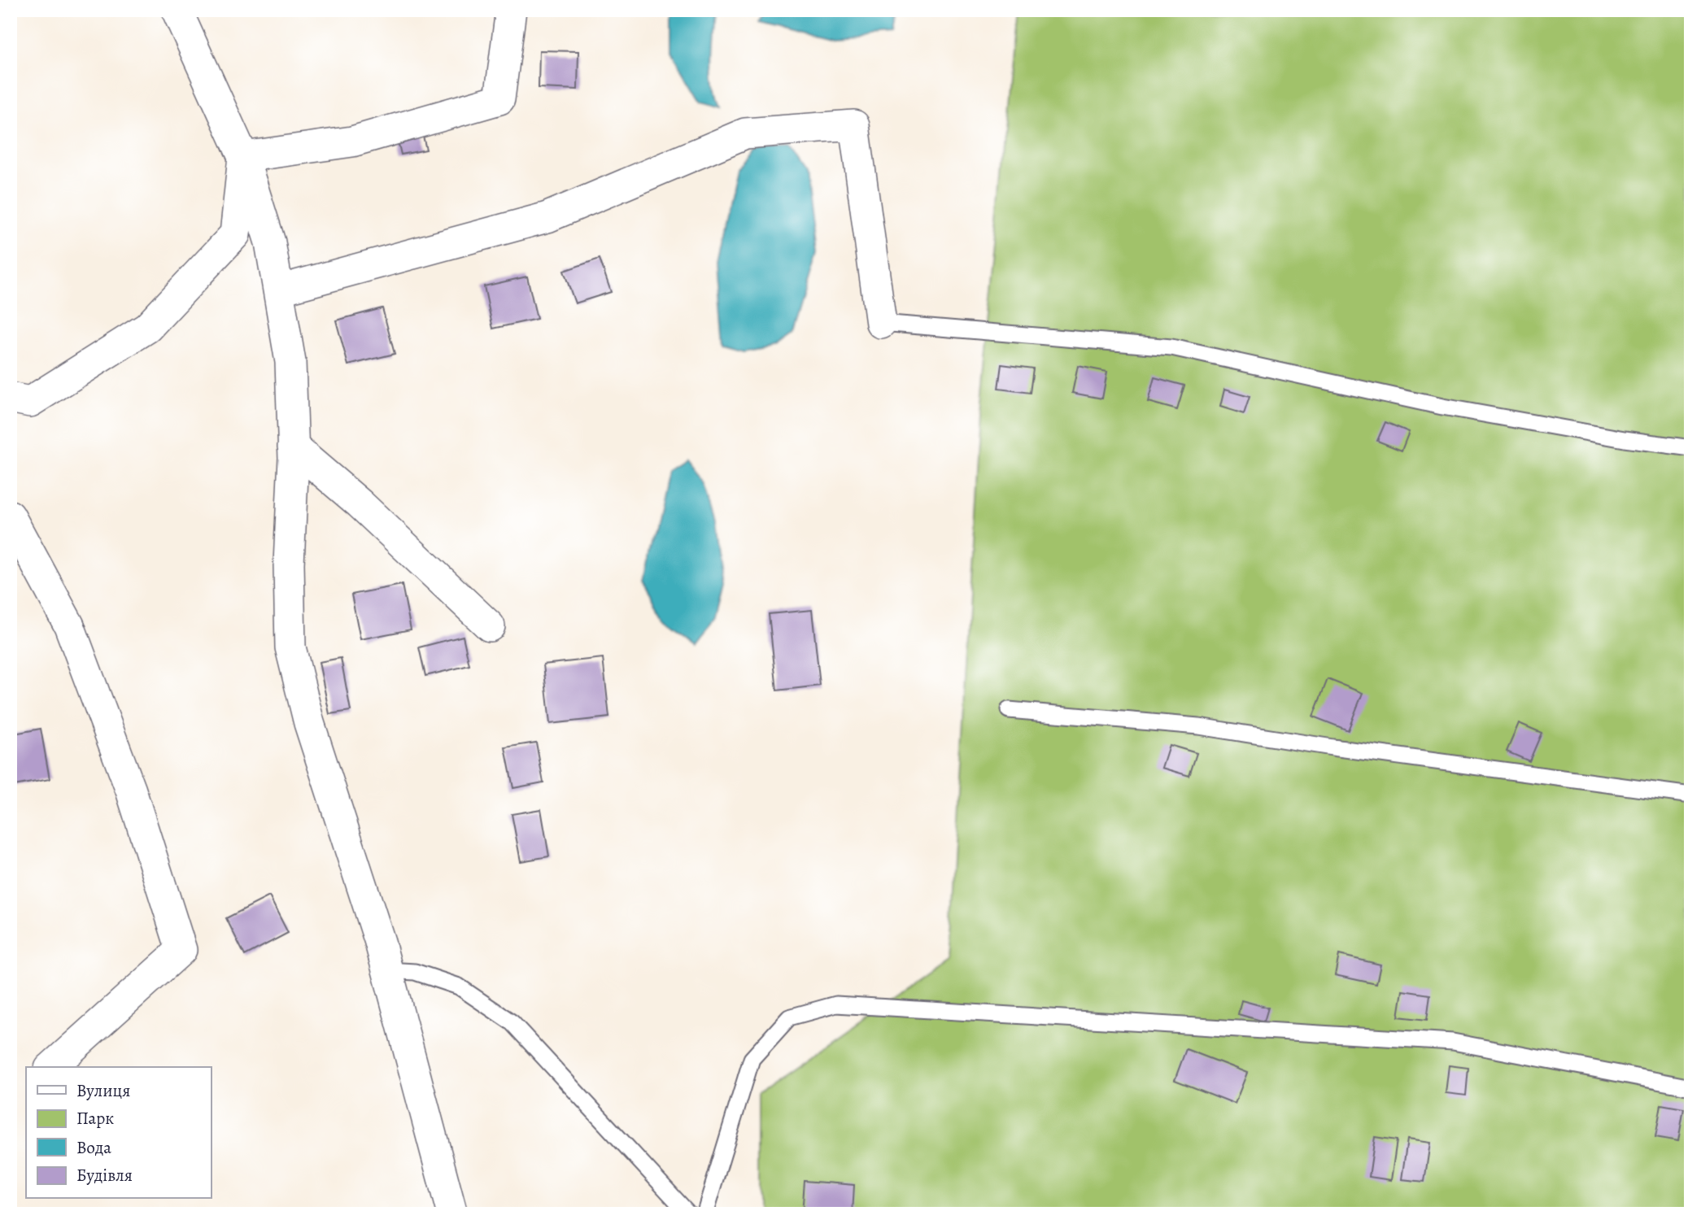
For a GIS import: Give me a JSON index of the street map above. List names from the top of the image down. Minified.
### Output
{"legend":["Вулиця","Парк","Вода","Будівля"]}
